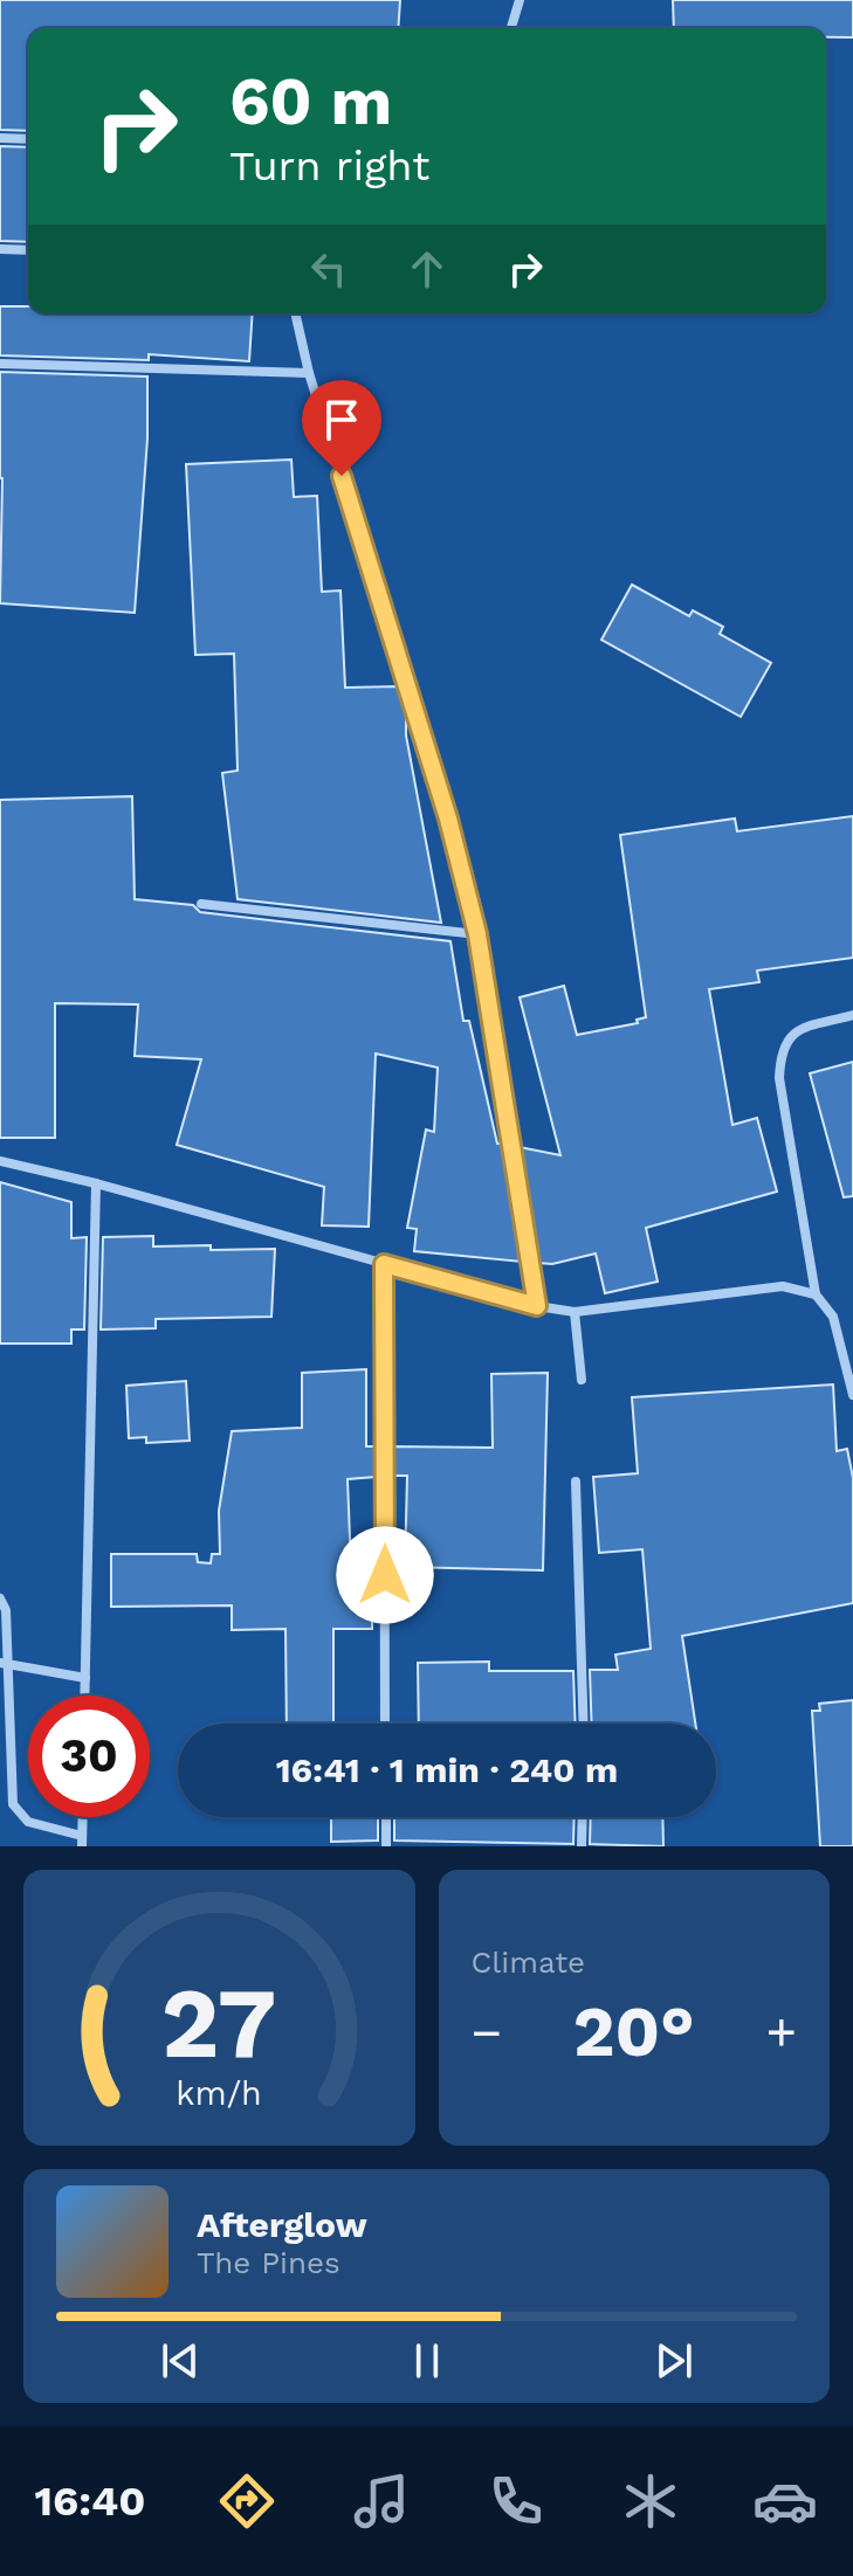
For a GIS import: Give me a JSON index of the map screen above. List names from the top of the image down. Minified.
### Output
{"page":{"turn":["60 m","Turn right"],"limit":"30","trip":"16:41 · 1 min · 240 m","tile":"Climate","heat":["−","20°","+"],"song":["Afterglow","The Pines"],"tabs":"16:40","gauge":["27","km/h"]}}
